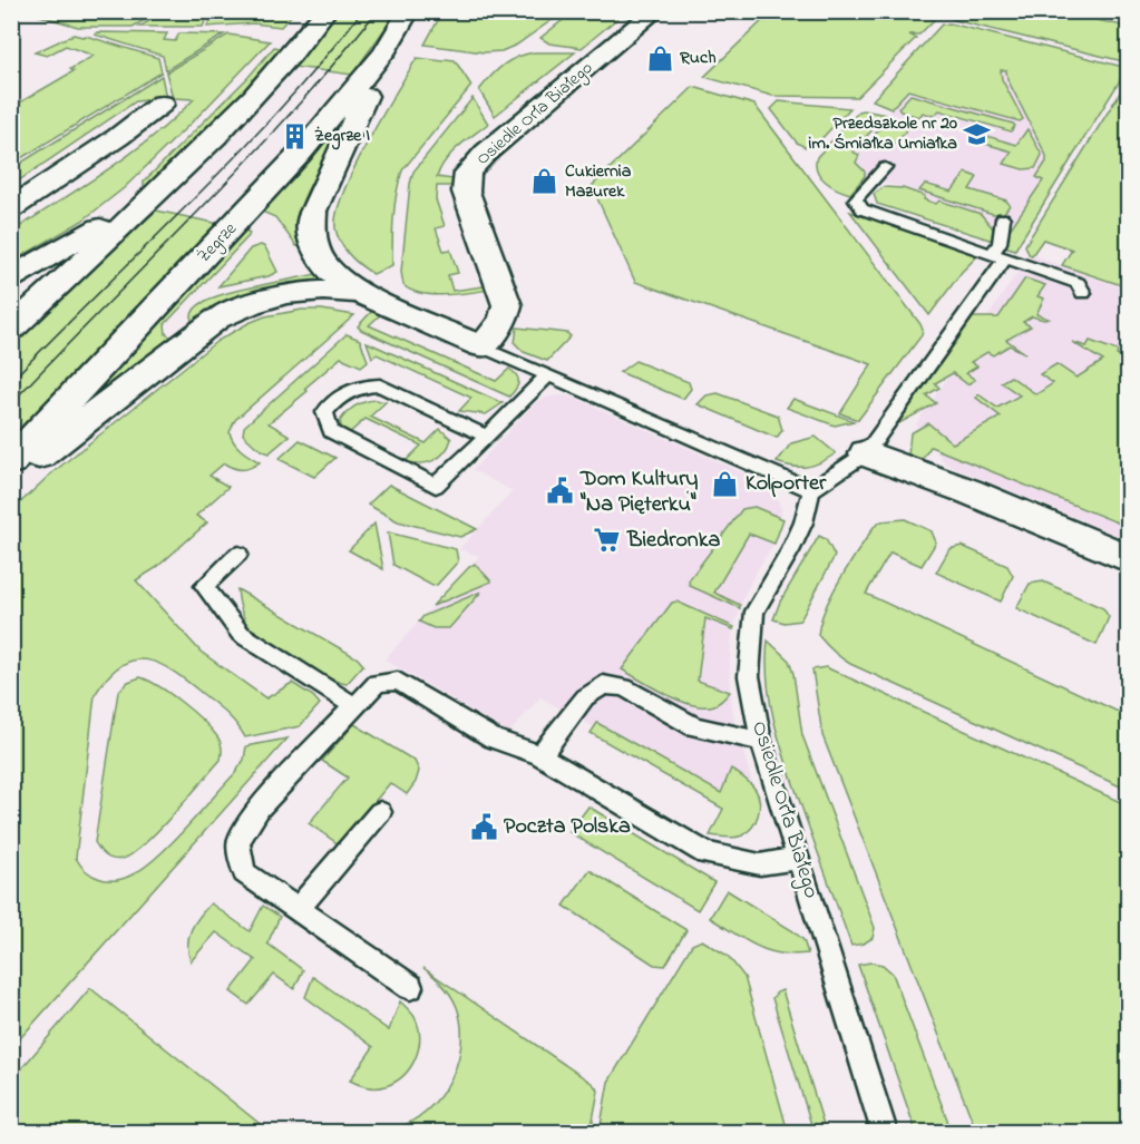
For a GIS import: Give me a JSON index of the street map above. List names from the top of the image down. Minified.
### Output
{"streets":{"street":["Osiedle Orła Białego","Żegrze"]},"places":{"shop":["Ruch","Cukiernia Mazurek","Kolporter"],"school or university":["Przedszkole nr 20 im. Śmiałka Umiałka"],"building":["Żegrze I"],"public building":["Dom Kultury \"Na Pięterku\"","Poczta Polska"],"supermarket":["Biedronka"]}}
